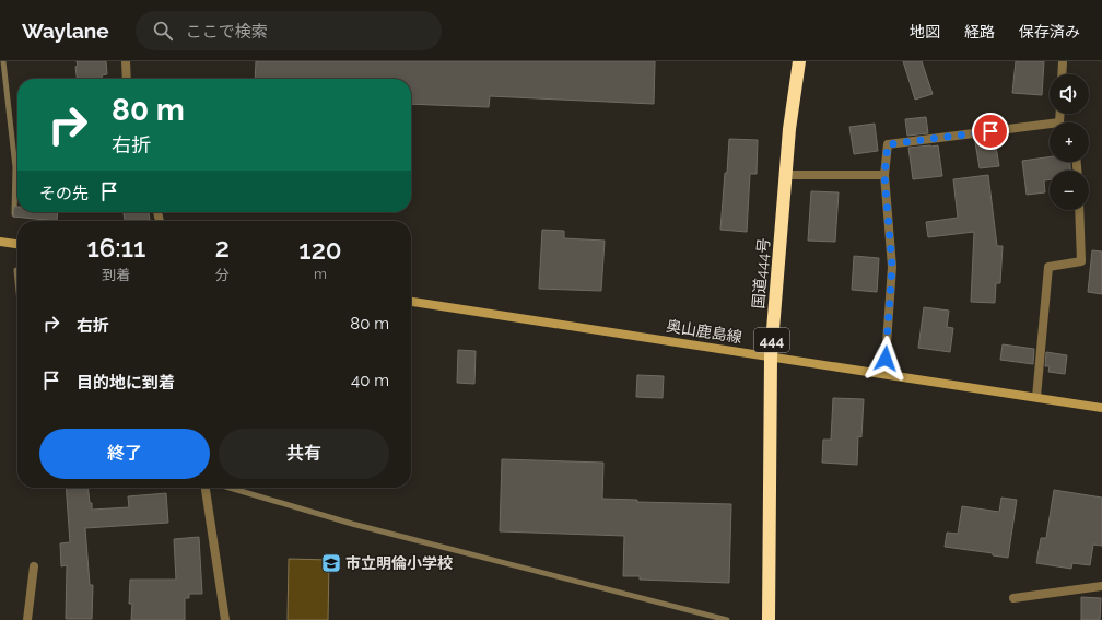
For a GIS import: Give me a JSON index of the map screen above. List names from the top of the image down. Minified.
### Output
{"streets":{"highway":["国道444号","444"],"main road":["奥山鹿島線"]},"crossings":[["国道444号","奥山鹿島線"]],"places":{"school or university":["市立明倫小学校"]},"page":{"header":"Waylane","search":"ここで検索","nav":["地図","経路","保存済み"],"map_buttons":["+","−"],"turn":["80 m","右折"],"then":"その先","eta":["16:11","到着","2","分","120","m"],"list":[{"name":"右折","value":"80 m"},{"name":"目的地に到着","value":"40 m"}],"buttons":["終了","共有"]}}
